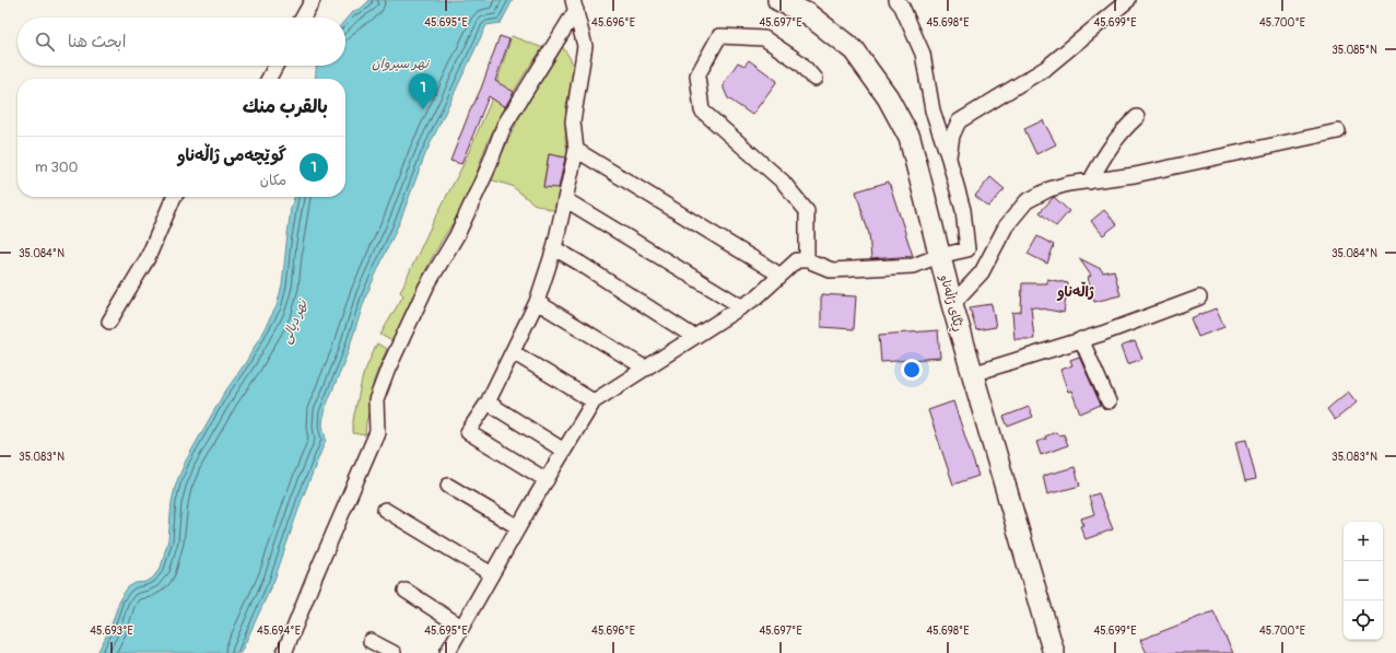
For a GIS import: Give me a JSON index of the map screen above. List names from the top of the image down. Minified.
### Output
{"streets":{"main road":["ڕێگای ژاڵەناو"]},"districts":["ژاڵەناو"],"water":["نهر سیروان","نهر ديالى"],"page":{"search":"ابحث هنا","pins":"1","heading":"بالقرب منك","list":[{"mark":"1","name":"گوێچەمی ژاڵەناو","note":"مكان","value":"300 m"}],"map_buttons":["+","−"]},"coordinates":["45.695°E","45.696°E","45.697°E","45.698°E","45.699°E","45.700°E","35.085°N","35.084°N","35.083°N","45.693°E","45.694°E"]}
